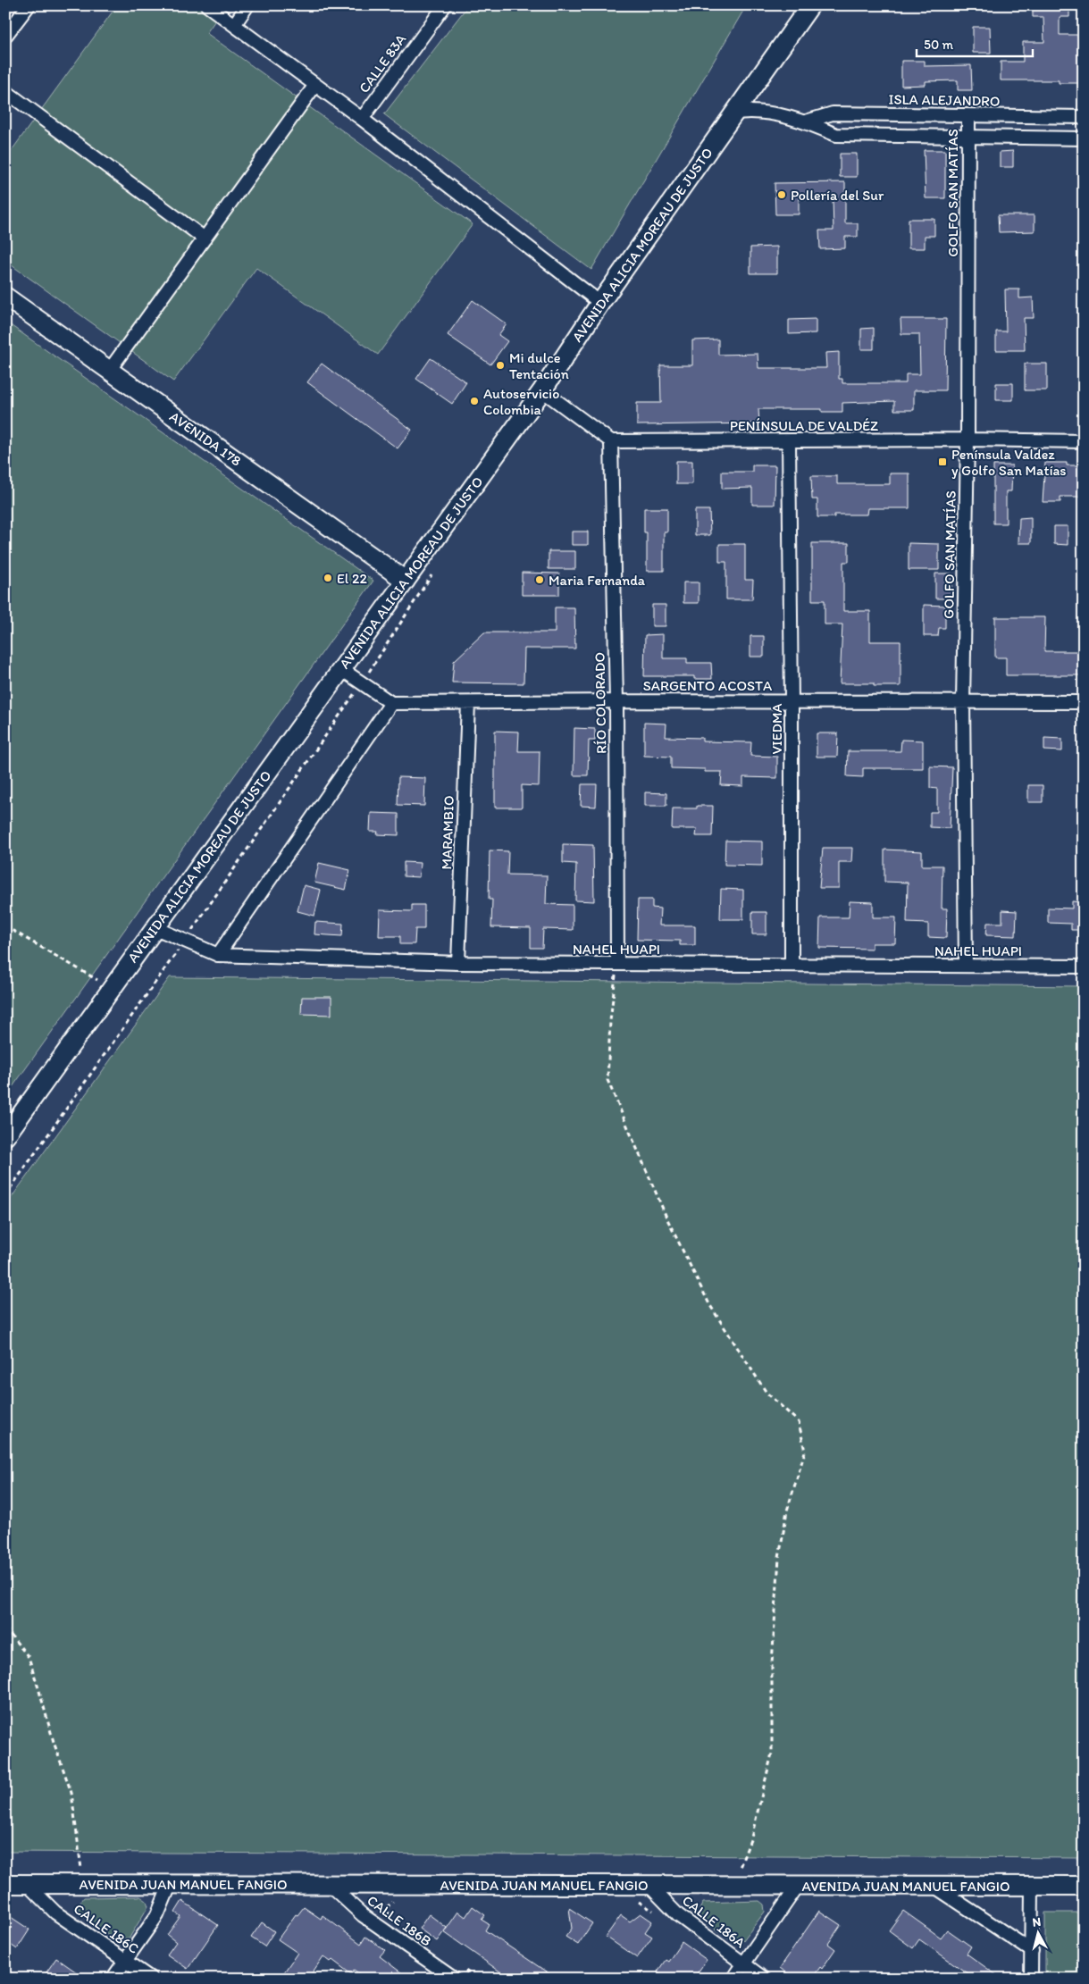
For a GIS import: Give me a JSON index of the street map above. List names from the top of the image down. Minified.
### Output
{"streets":{"main road":["AVENIDA ALICIA MOREAU DE JUSTO","AVENIDA 178","AVENIDA JUAN MANUEL FANGIO"],"street":["CALLE 83A","ISLA ALEJANDRO","GOLFO SAN MATÍAS","PENÍNSULA DE VALDÉZ","SARGENTO ACOSTA","RÍO COLORADO","VIEDMA","MARAMBIO","NAHEL HUAPI","CALLE 186B","CALLE 186A","CALLE 186C"]},"crossings":[["ISLA ALEJANDRO","GOLFO SAN MATÍAS"],["ISLA ALEJANDRO","AVENIDA ALICIA MOREAU DE JUSTO"],["GOLFO SAN MATÍAS","PENÍNSULA DE VALDÉZ"],["GOLFO SAN MATÍAS","SARGENTO ACOSTA"],["GOLFO SAN MATÍAS","NAHEL HUAPI"],["AVENIDA ALICIA MOREAU DE JUSTO","AVENIDA 178"],["AVENIDA ALICIA MOREAU DE JUSTO","NAHEL HUAPI"],["PENÍNSULA DE VALDÉZ","RÍO COLORADO"],["PENÍNSULA DE VALDÉZ","VIEDMA"],["SARGENTO ACOSTA","RÍO COLORADO"],["SARGENTO ACOSTA","VIEDMA"],["SARGENTO ACOSTA","MARAMBIO"],["RÍO COLORADO","NAHEL HUAPI"],["VIEDMA","NAHEL HUAPI"],["MARAMBIO","NAHEL HUAPI"],["AVENIDA JUAN MANUEL FANGIO","CALLE 186B"],["AVENIDA JUAN MANUEL FANGIO","CALLE 186A"],["AVENIDA JUAN MANUEL FANGIO","CALLE 186C"]],"places":{"other":["Pollería del Sur","Mi dulce Tentación","Autoservicio Colombia","El 22","Maria Fernanda"],"transit":["Península Valdez y Golfo San Matías"]},"scale_bar":"50 m","north":"top"}
